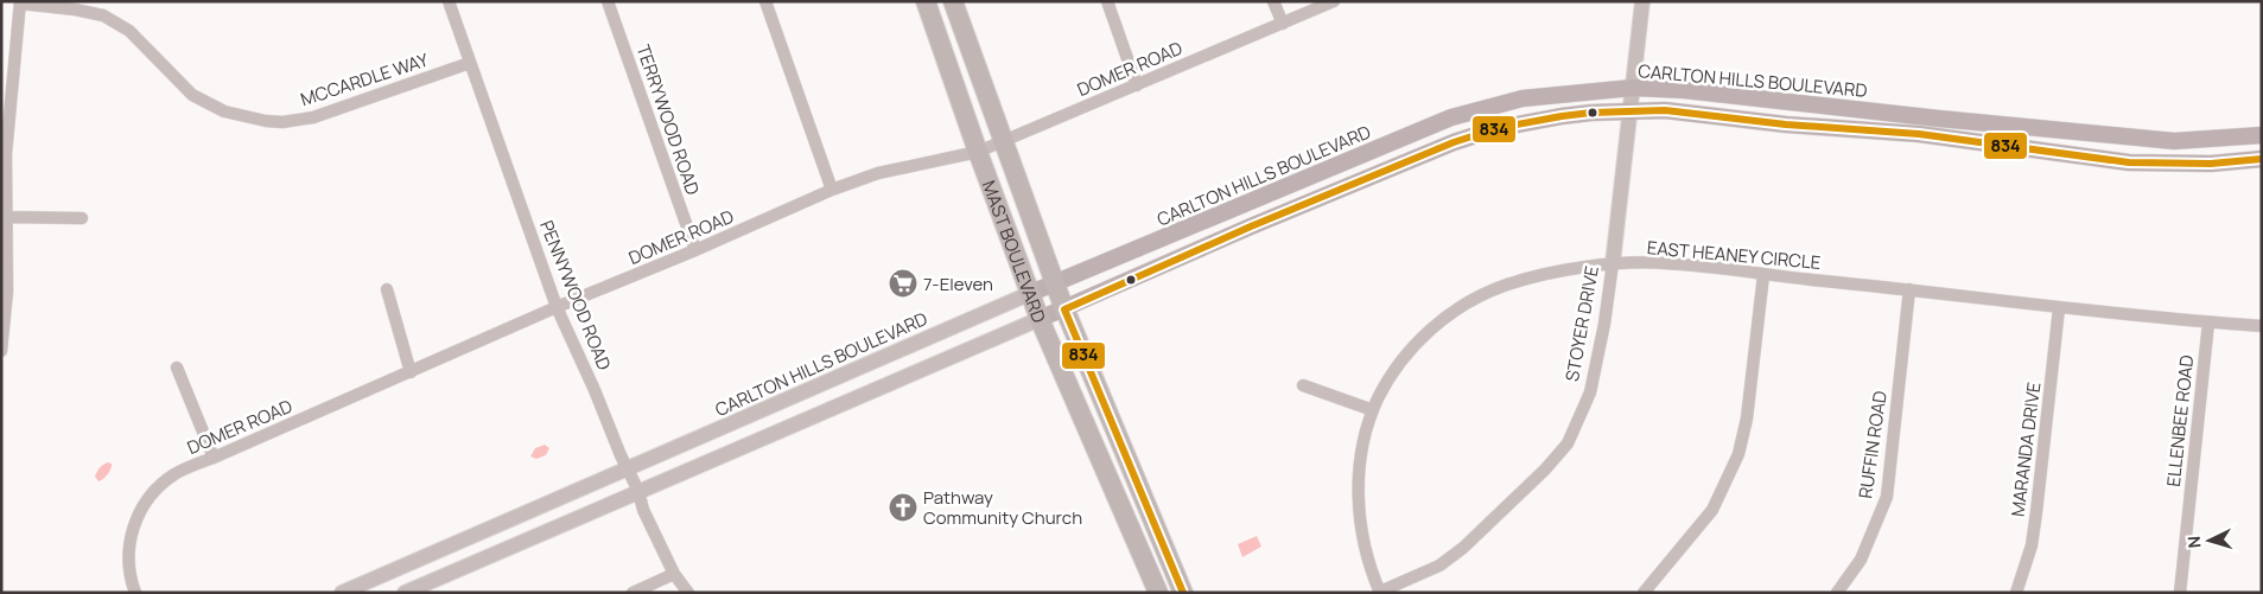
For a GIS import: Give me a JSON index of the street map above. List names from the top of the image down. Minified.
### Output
{"streets":{"main road":["CARLTON HILLS BOULEVARD","MAST BOULEVARD"],"street":["DOMER ROAD","MCCARDLE WAY","TERRYWOOD ROAD","EAST HEANEY CIRCLE","PENNYWOOD ROAD","STOYER DRIVE","ELLENBEE ROAD","RUFFIN ROAD","MARANDA DRIVE"]},"crossings":[["DOMER ROAD","TERRYWOOD ROAD"],["DOMER ROAD","MAST BOULEVARD"],["DOMER ROAD","PENNYWOOD ROAD"],["MCCARDLE WAY","PENNYWOOD ROAD"],["CARLTON HILLS BOULEVARD","MAST BOULEVARD"],["CARLTON HILLS BOULEVARD","PENNYWOOD ROAD"],["CARLTON HILLS BOULEVARD","STOYER DRIVE"],["EAST HEANEY CIRCLE","STOYER DRIVE"],["EAST HEANEY CIRCLE","ELLENBEE ROAD"],["EAST HEANEY CIRCLE","RUFFIN ROAD"],["EAST HEANEY CIRCLE","MARANDA DRIVE"]],"places":{"supermarket":["7-Eleven"],"church":["Pathway Community Church"]},"lines":["transit line 834"],"north":"left"}
